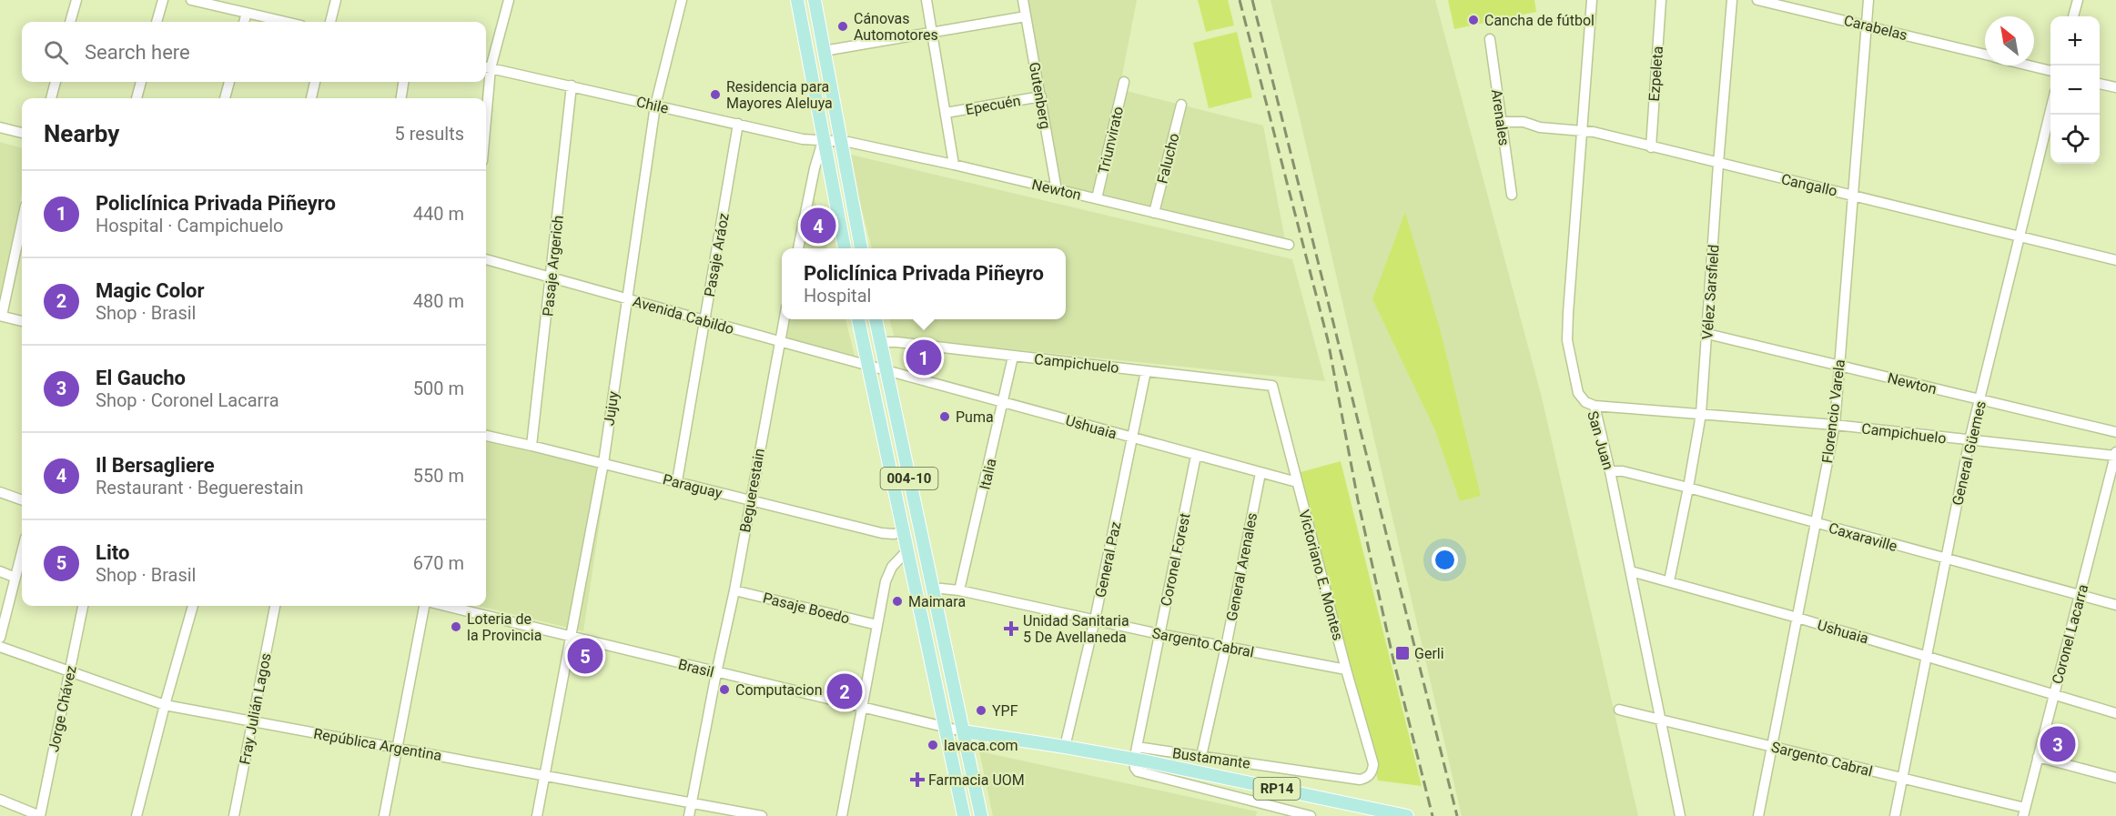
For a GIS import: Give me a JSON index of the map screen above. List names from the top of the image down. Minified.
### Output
{"streets":{"main road":["004-10","RP14"],"street":["Carabelas","Ezpeleta","Gutenberg","Chile","Epecuén","Arenales","Triunvirato","Falucho","Cangallo","Newton","Pasaje Aráoz","Pasaje Argerich","Vélez Sarsfield","Avenida Cabildo","Campichuelo","Jujuy","Florencio Varela","Ushuaia","San Juan","General Güemes","Italia","Paraguay","Beguerestain","Caxaraville","General Paz","Coronel Forest","General Arenales","Victoriano E. Montes","Pasaje Boedo","Coronel Lacarra","Sargento Cabral","Brasil","Jorge Chávez","Fray Julián Lagos","República Argentina","Bustamante"]},"crossings":[["Carabelas","Florencio Varela"],["Ezpeleta","Cangallo"],["Gutenberg","Epecuén"],["Gutenberg","Newton"],["Chile","Newton"],["Chile","Pasaje Aráoz"],["Chile","Pasaje Argerich"],["Chile","Jujuy"],["Arenales","Cangallo"],["Triunvirato","Newton"],["Falucho","Newton"],["Cangallo","Vélez Sarsfield"],["Cangallo","Florencio Varela"],["Cangallo","San Juan"],["Cangallo","General Güemes"],["Newton","Vélez Sarsfield"],["Newton","Florencio Varela"],["Newton","General Güemes"],["Pasaje Aráoz","Avenida Cabildo"],["Pasaje Aráoz","Paraguay"],["Pasaje Argerich","Avenida Cabildo"],["Pasaje Argerich","Paraguay"],["Vélez Sarsfield","Campichuelo"],["Vélez Sarsfield","Ushuaia"],["Vélez Sarsfield","Caxaraville"],["Avenida Cabildo","Jujuy"],["Avenida Cabildo","Ushuaia"],["Avenida Cabildo","004-10"],["Avenida Cabildo","Beguerestain"],["Campichuelo","Florencio Varela"],["Campichuelo","San Juan"],["Campichuelo","General Güemes"],["Campichuelo","Italia"],["Campichuelo","004-10"],["Campichuelo","General Paz"],["Campichuelo","Victoriano E. Montes"],["Campichuelo","Coronel Lacarra"],["Jujuy","Paraguay"],["Jujuy","Brasil"],["Jujuy","República Argentina"],["Florencio Varela","Ushuaia"],["Florencio Varela","Caxaraville"],["Florencio Varela","Sargento Cabral"],["Ushuaia","San Juan"],["Ushuaia","General Güemes"],["Ushuaia","Italia"],["Ushuaia","004-10"],["Ushuaia","General Paz"],["Ushuaia","Coronel Forest"],["Ushuaia","General Arenales"],["Ushuaia","Victoriano E. Montes"],["Ushuaia","Coronel Lacarra"],["San Juan","Caxaraville"],["San Juan","Sargento Cabral"],["General Güemes","Caxaraville"],["General Güemes","Sargento Cabral"],["Italia","Sargento Cabral"],["004-10","Paraguay"],["004-10","Sargento Cabral"],["004-10","Brasil"],["004-10","RP14"],["Paraguay","Beguerestain"],["Beguerestain","Pasaje Boedo"],["Beguerestain","Brasil"],["Beguerestain","República Argentina"],["Caxaraville","Coronel Lacarra"],["General Paz","Sargento Cabral"],["General Paz","RP14"],["Coronel Forest","Sargento Cabral"],["Coronel Forest","Bustamante"],["Coronel Forest","RP14"],["General Arenales","Sargento Cabral"],["General Arenales","Bustamante"],["Victoriano E. Montes","Sargento Cabral"],["Victoriano E. Montes","Bustamante"],["Coronel Lacarra","Sargento Cabral"],["Brasil","RP14"],["Jorge Chávez","República Argentina"],["Fray Julián Lagos","República Argentina"]],"places":{"other":["Cancha de fútbol","Cánovas Automotores","Residencia para Mayores Aleluya","Puma","Maimara","Loteria de la Provincia","Computacion","YPF","lavaca.com"],"health":["Unidad Sanitaria 5 De Avellaneda","Farmacia UOM"],"transit":["Gerli"]},"north":"top left","page":{"map_buttons":["+","−"],"search":"Search here","heading":["Nearby","5 results"],"list":[{"mark":"1","name":"Policlínica Privada Piñeyro","note":"Hospital · Campichuelo","value":"440 m"},{"mark":"2","name":"Magic Color","note":"Shop · Brasil","value":"480 m"},{"mark":"3","name":"El Gaucho","note":"Shop · Coronel Lacarra","value":"500 m"},{"mark":"4","name":"Il Bersagliere","note":"Restaurant · Beguerestain","value":"550 m"},{"mark":"5","name":"Lito","note":"Shop · Brasil","value":"670 m"}],"pins":["4","1","5","2","3"],"popup":["Policlínica Privada Piñeyro","Hospital"]}}
